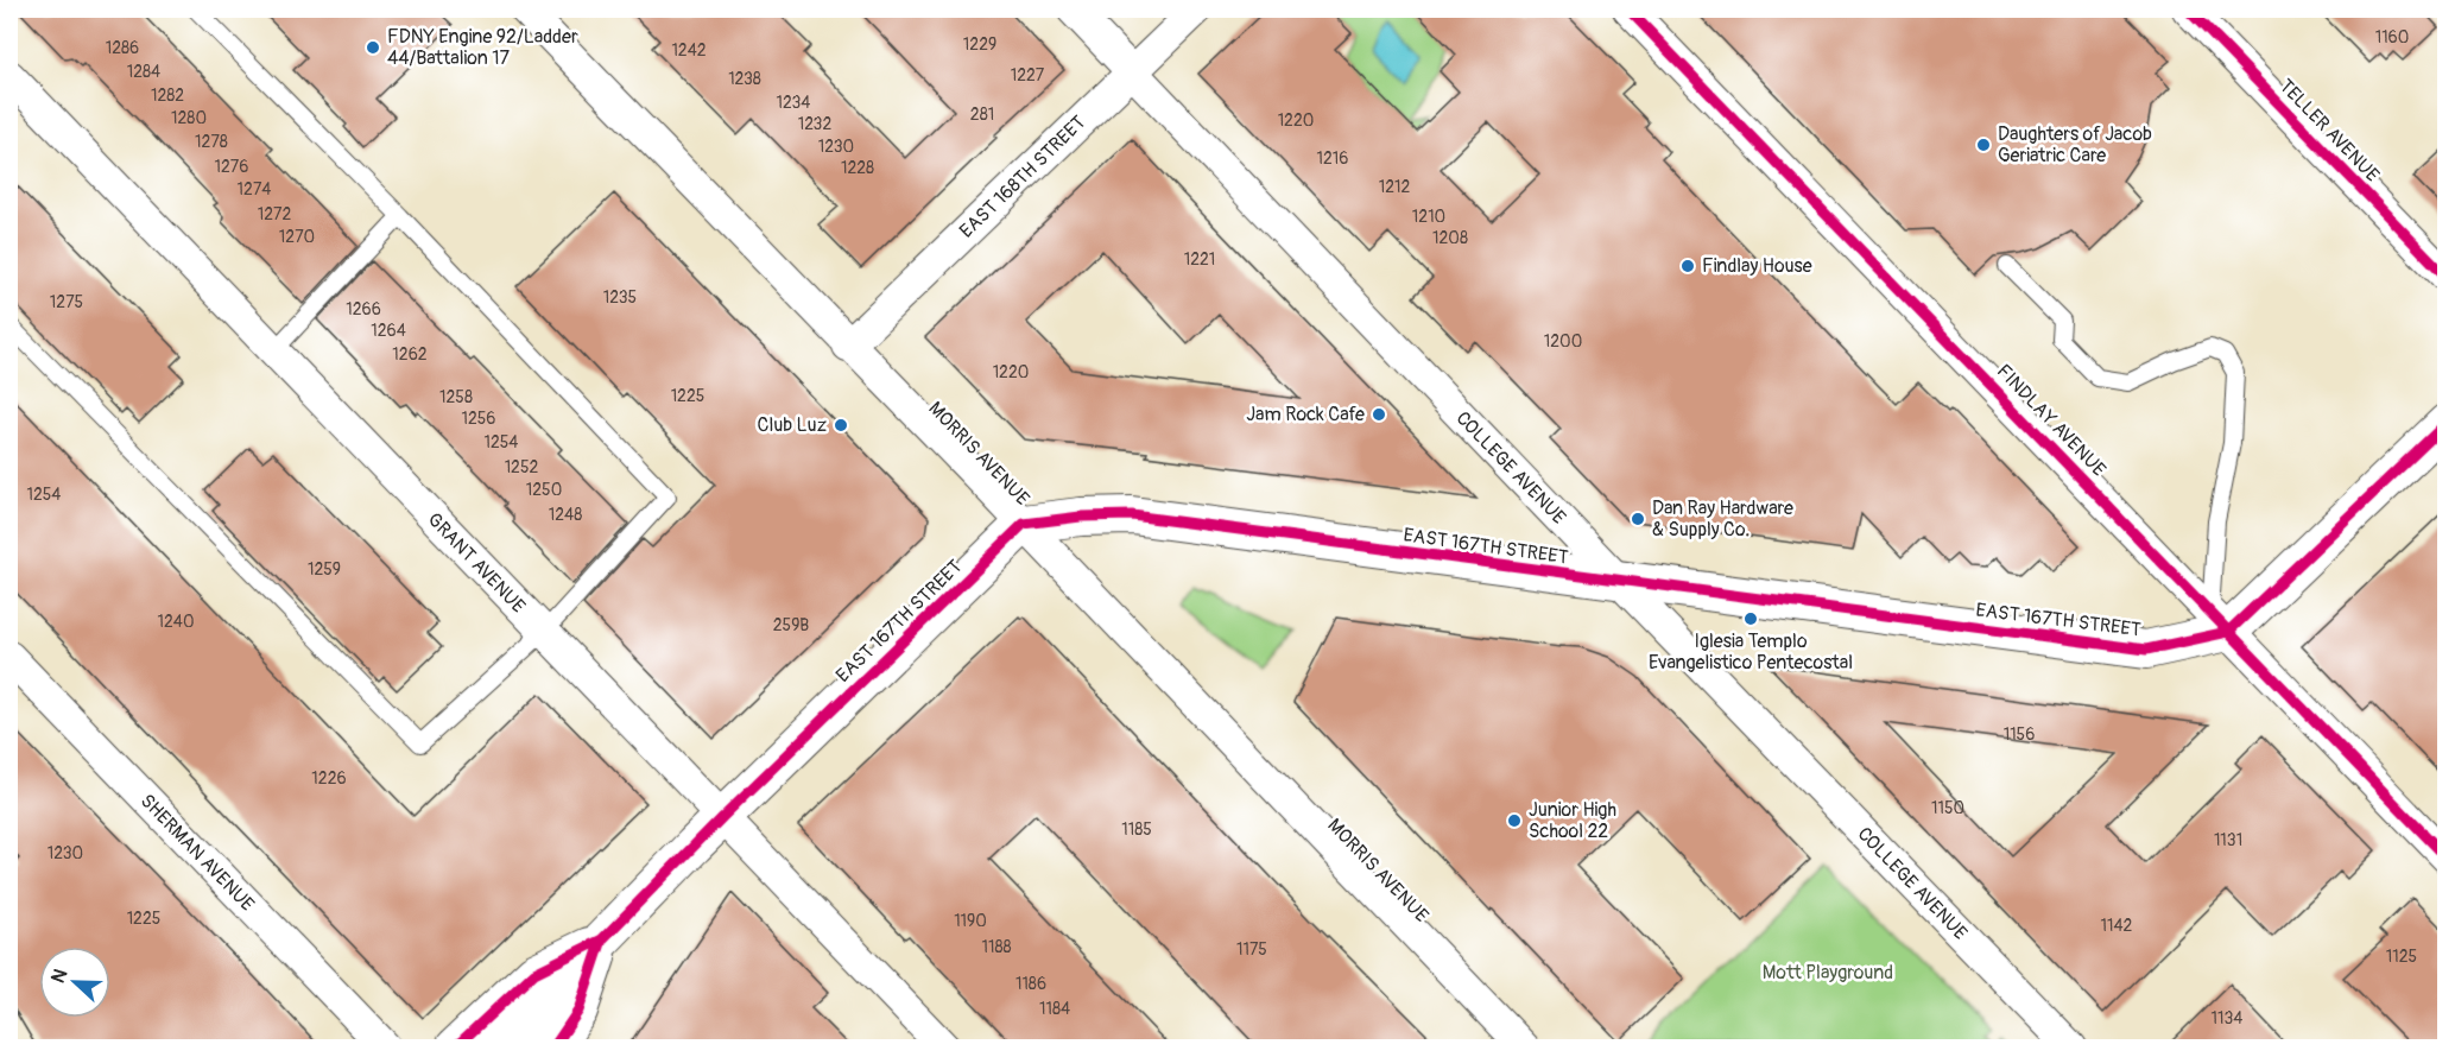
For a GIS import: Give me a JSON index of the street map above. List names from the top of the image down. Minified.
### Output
{"streets":{"street":["TELLER AVENUE","EAST 168TH STREET","FINDLAY AVENUE","MORRIS AVENUE","COLLEGE AVENUE","EAST 167TH STREET","GRANT AVENUE","SHERMAN AVENUE"]},"crossings":[["EAST 168TH STREET","MORRIS AVENUE"],["EAST 168TH STREET","COLLEGE AVENUE"],["FINDLAY AVENUE","EAST 167TH STREET"],["MORRIS AVENUE","EAST 167TH STREET"],["COLLEGE AVENUE","EAST 167TH STREET"],["EAST 167TH STREET","GRANT AVENUE"]],"parks":["Mott Playground"],"places":["FDNY Engine 92/Ladder 44/Battalion 17","Daughters of Jacob Geriatric Care","Findlay House","Jam Rock Cafe","Club Luz","Dan Ray Hardware & Supply Co.","Iglesia Templo Evangelistico Pentecostal","Junior High School 22"],"house_numbers":["1160","1229","1286","1242","1284","1227","1238","1282","1234","281","1280","1220","1232","1278","1230","1216","1276","1228","1212","1274","1272","1210","1270","1208","1221","1235","1275","1266","1264","1200","1262","1220","1225","1258","1256","1254","1252","1250","1254","1248","1259","1240","259B","1156","1226","1150","1185","1131","1230","1225","1190","1142","1188","1175","1125","1186","1184","1134"],"north":"left"}
